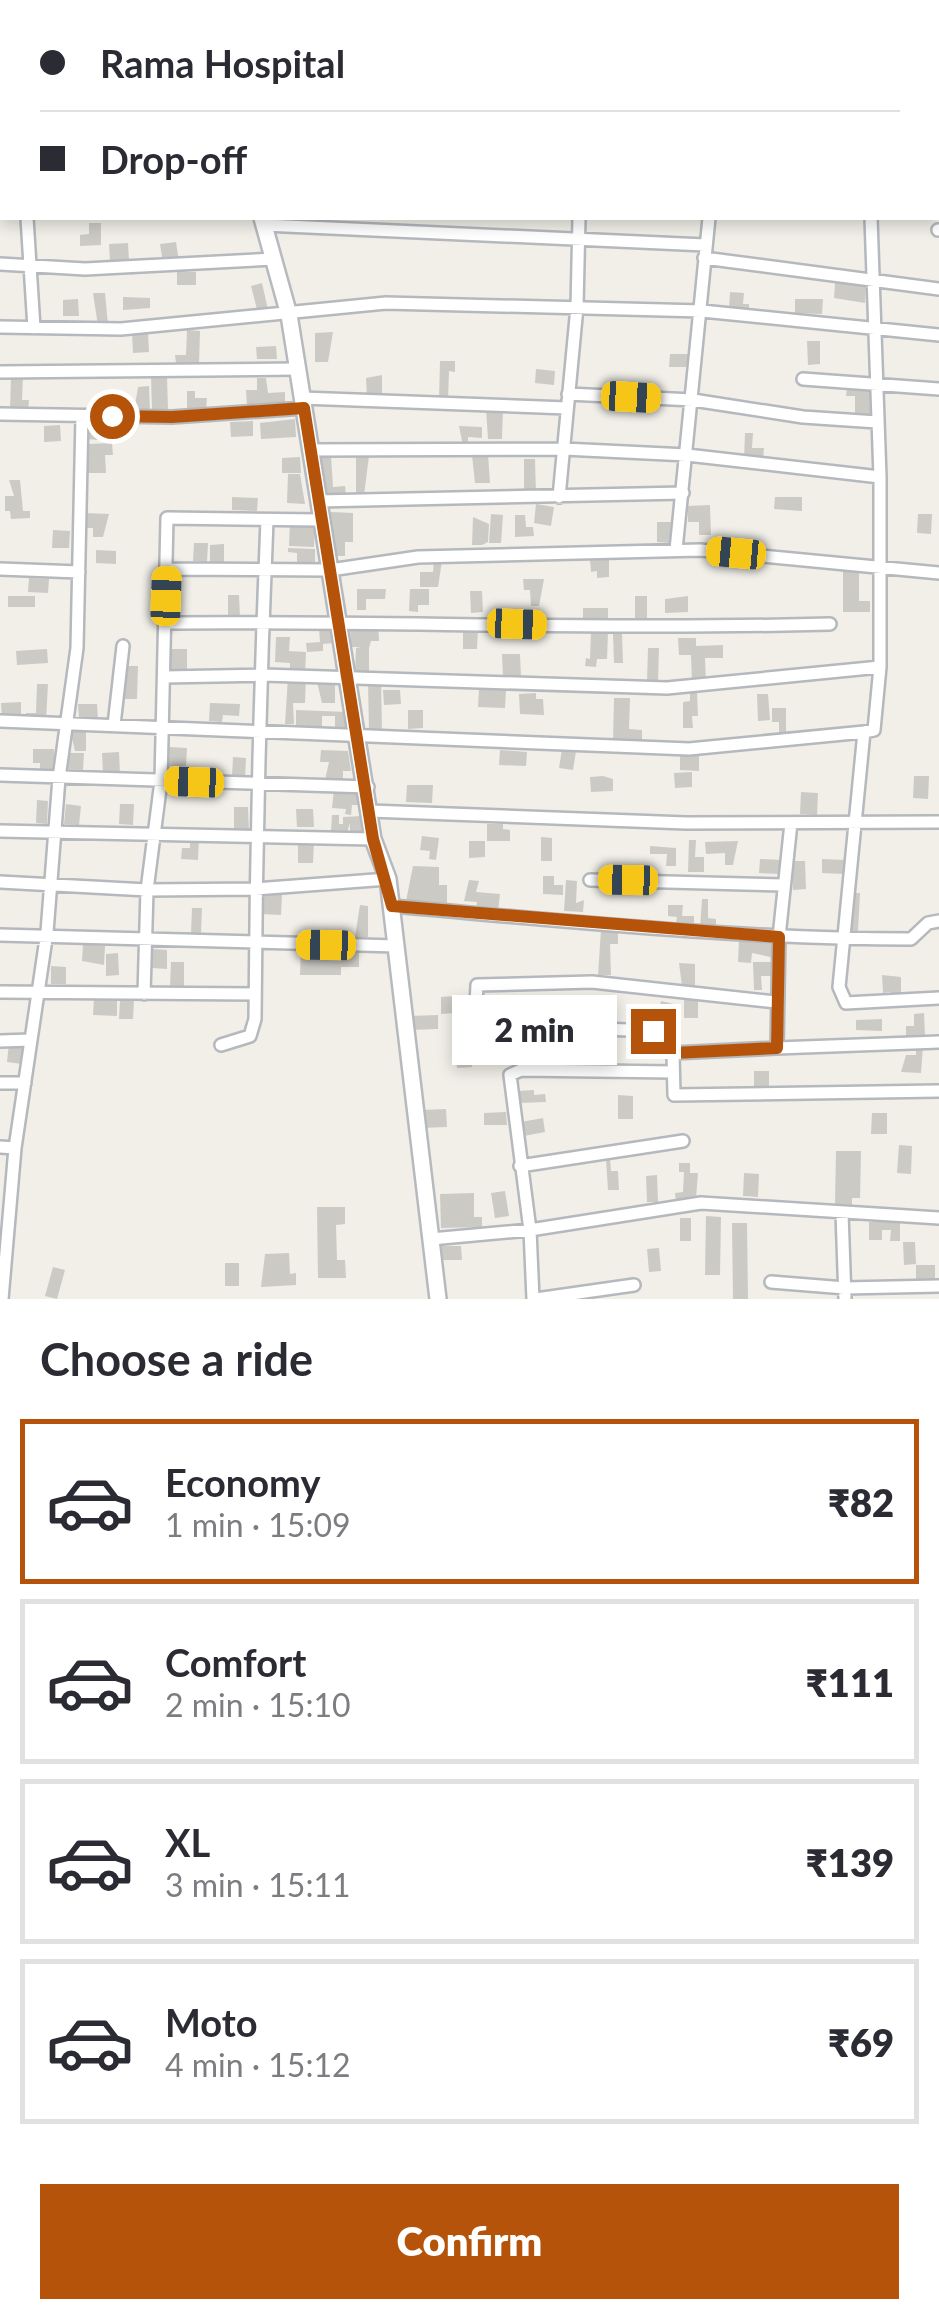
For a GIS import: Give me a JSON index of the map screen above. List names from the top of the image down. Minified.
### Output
{"page":{"banner":["Rama Hospital","Drop-off"],"bubble":"2 min","heading":"Choose a ride","list":[{"name":"Economy","note":"1 min · 15:09","value":"₹82"},{"name":"Comfort","note":"2 min · 15:10","value":"₹111"},{"name":"XL","note":"3 min · 15:11","value":"₹139"},{"name":"Moto","note":"4 min · 15:12","value":"₹69"}],"buttons":"Confirm"}}
